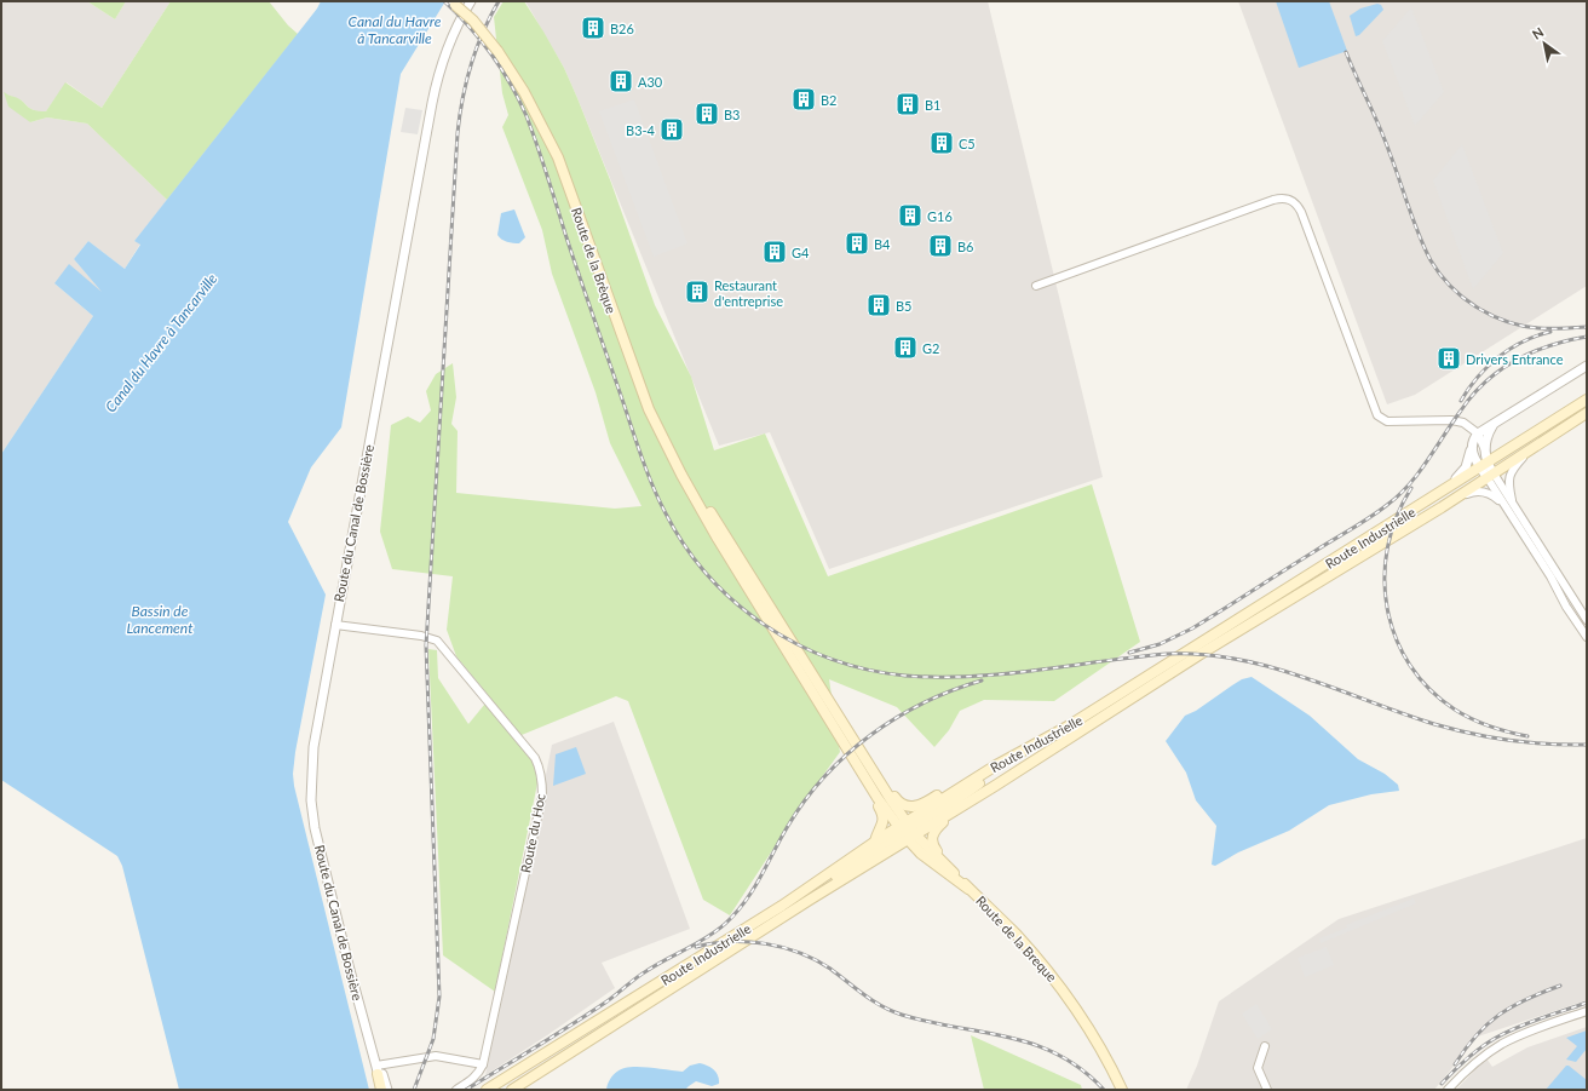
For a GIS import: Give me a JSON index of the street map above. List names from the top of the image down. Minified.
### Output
{"streets":{"main road":["Route de la Brèque","Route Industrielle","Route de la Breque"],"street":["Route du Canal de Bossière","Route du Hoc"]},"crossings":[["Route du Canal de Bossière","Route du Hoc"]],"water":["Canal du Havre à Tancarville","Bassin de Lancement"],"places":{"building":["B26","A30","B2","B1","B3","B3-4","C5","G16","B4","B6","G4","Restaurant d'entreprise","B5","G2","Drivers Entrance"]},"north":"top left"}
